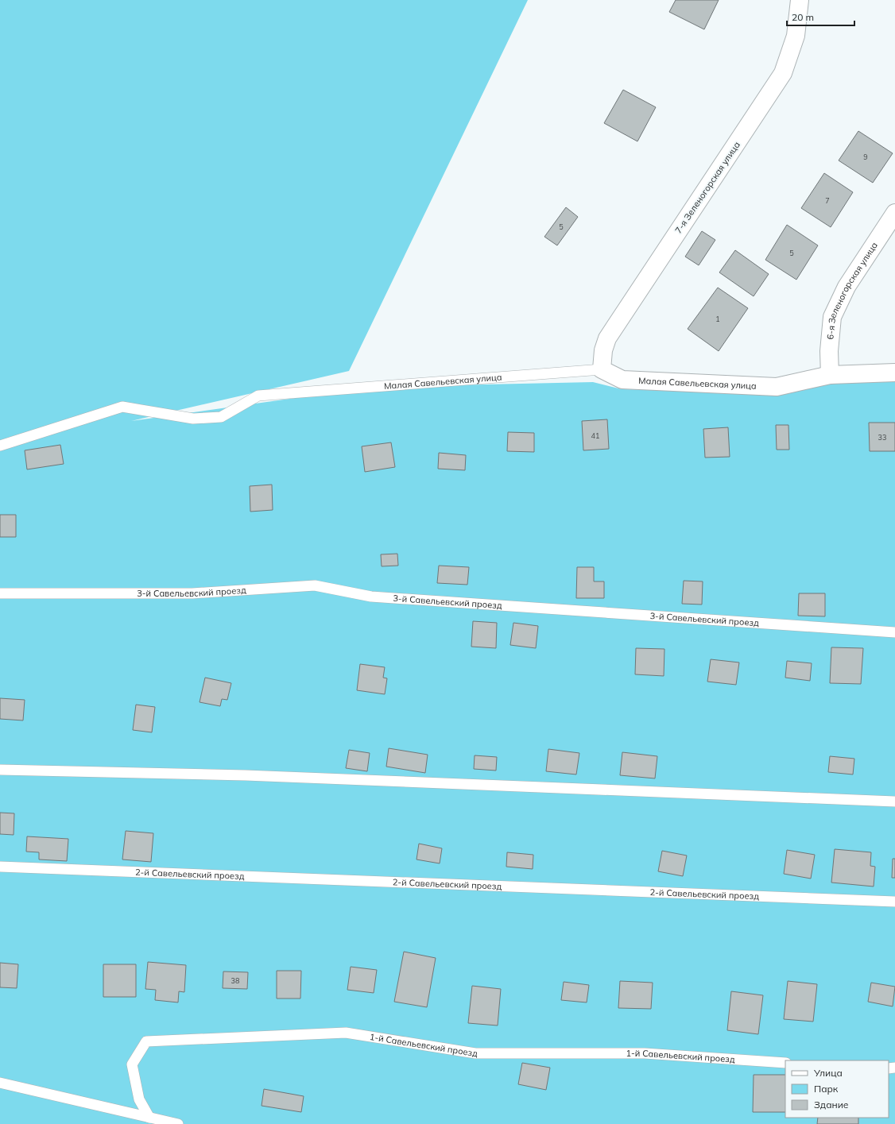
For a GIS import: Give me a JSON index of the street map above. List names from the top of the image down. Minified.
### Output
{"streets":{"street":["7-я Зеленогорская улица","6-я Зеленогорская улица","Малая Савельевская улица"],"lane":["3-й Савельевский проезд","2-й Савельевский проезд","1-й Савельевский проезд"]},"crossings":[["7-я Зеленогорская улица","Малая Савельевская улица"],["6-я Зеленогорская улица","Малая Савельевская улица"]],"house_numbers":["9","7","5","5","1","41","33","38"],"legend":["Улица","Парк","Здание"],"scale_bar":"20 m"}
